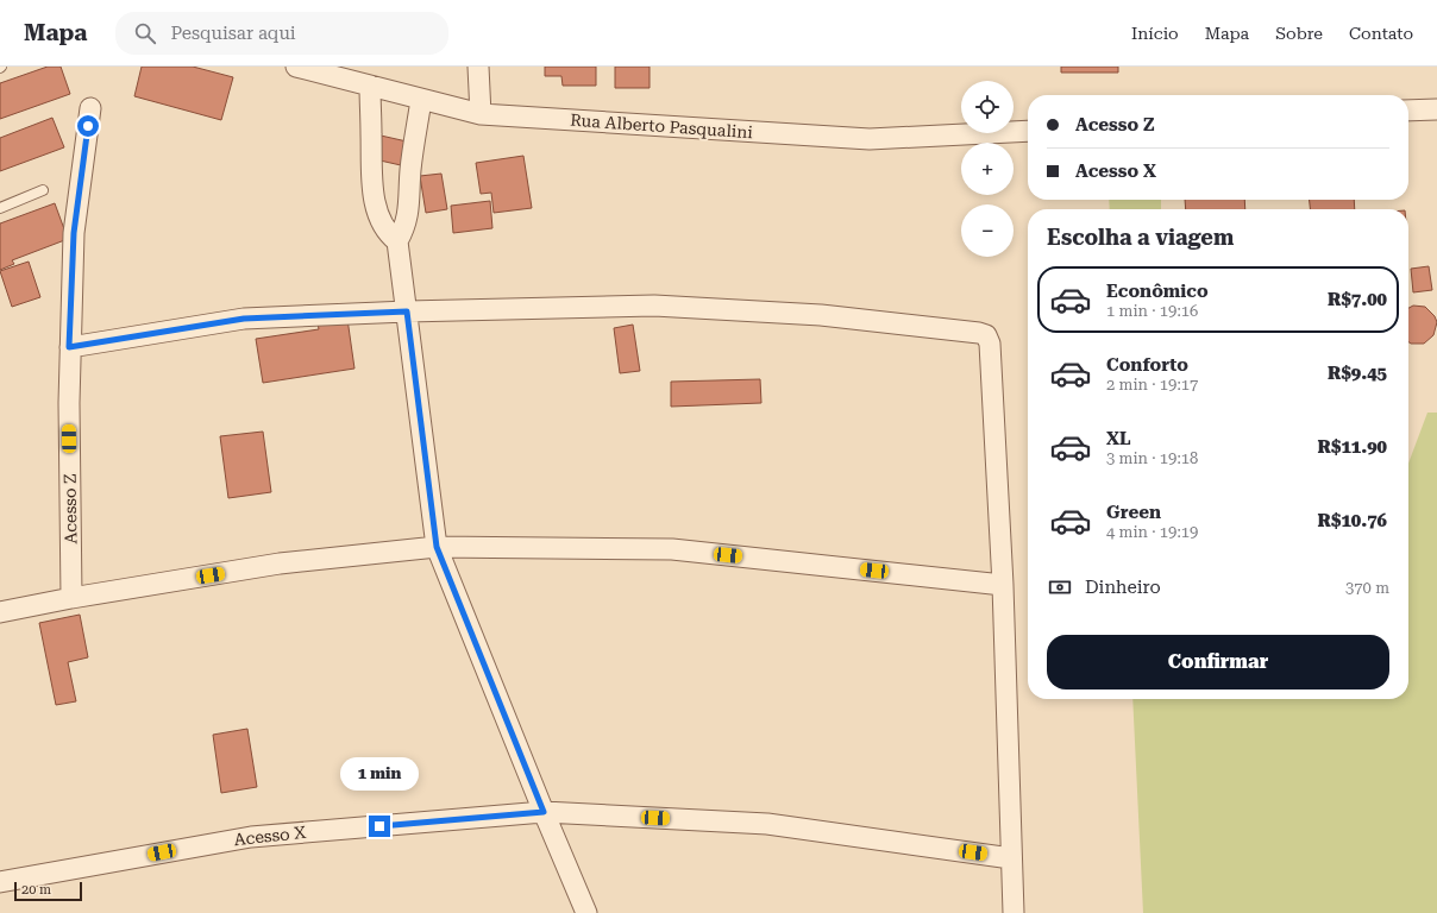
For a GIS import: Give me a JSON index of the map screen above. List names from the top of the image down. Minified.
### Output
{"streets":{"street":["Rua Alberto Pasqualini","Acesso Z","Acesso X"]},"scale_bar":"20 m","page":{"header":"Mapa","search":"Pesquisar aqui","nav":["Início","Mapa","Sobre","Contato"],"map_buttons":["+","−"],"banner":["Acesso Z","Acesso X"],"heading":"Escolha a viagem","list":[{"name":"Econômico","note":"1 min · 19:16","value":"R$7.00"},{"name":"Conforto","note":"2 min · 19:17","value":"R$9.45"},{"name":"XL","note":"3 min · 19:18","value":"R$11.90"},{"name":"Green","note":"4 min · 19:19","value":"R$10.76"}],"pay":["Dinheiro","370 m"],"buttons":"Confirmar","bubble":"1 min","scale":"20 m"}}
